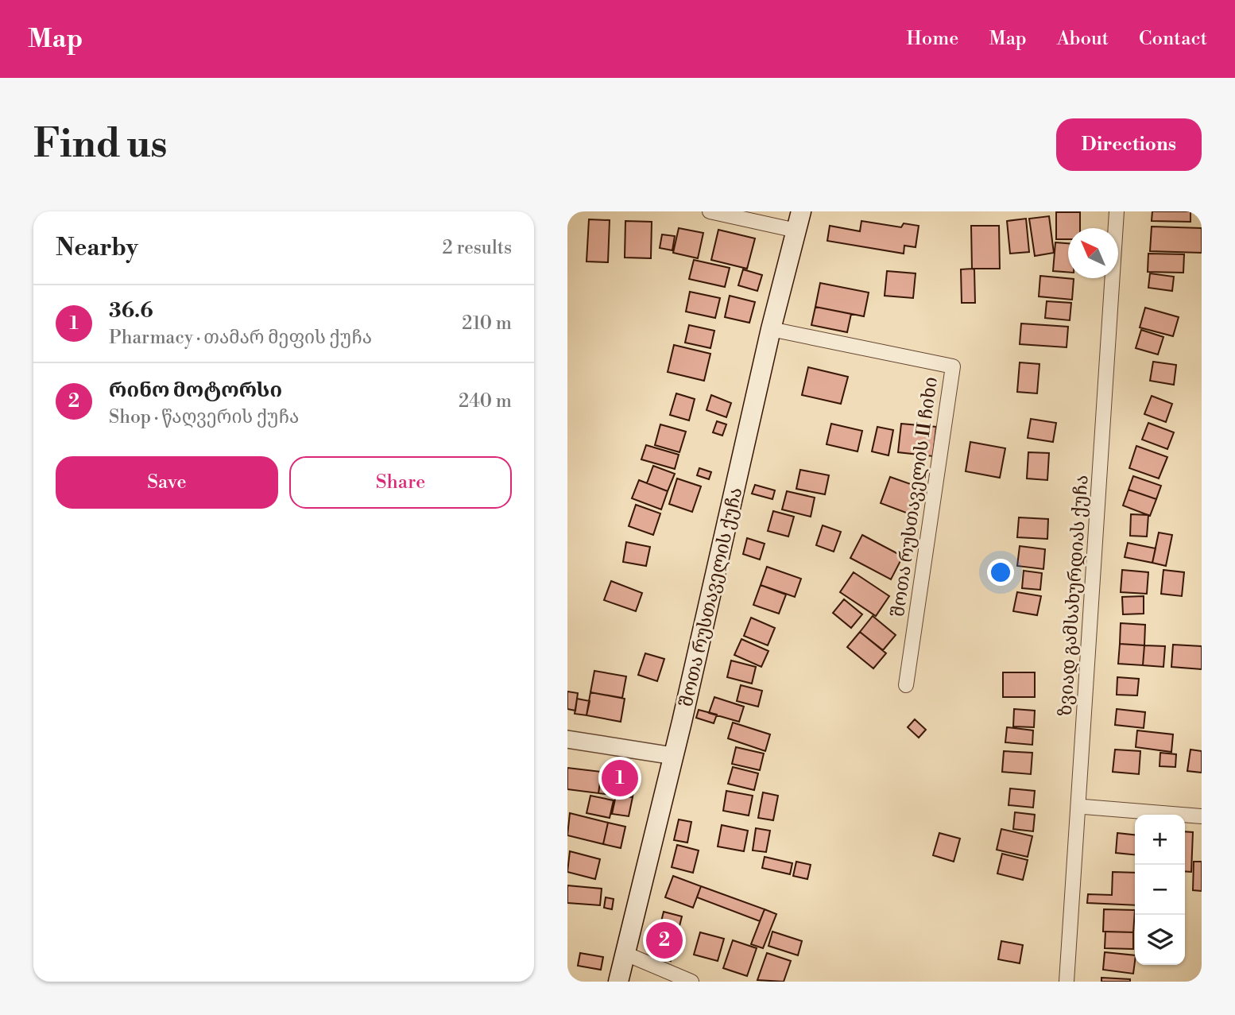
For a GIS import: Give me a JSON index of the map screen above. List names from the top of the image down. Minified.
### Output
{"streets":{"main road":["შოთა რუსთაველის ქუჩა"],"street":["შოთა რუსთაველის II ჩიხი","ზვიად გამსახურდიას ქუჩა"]},"crossings":[["შოთა რუსთაველის II ჩიხი","შოთა რუსთაველის ქუჩა"]],"north":"top left","page":{"header":"Map","nav":["Home","Map","About","Contact"],"buttons":["Directions",["Save","Share"]],"title":"Find us","heading":["Nearby","2 results"],"list":[{"mark":"1","name":"36.6","note":"Pharmacy · თამარ მეფის ქუჩა","value":"210 m"},{"mark":"2","name":"რინო მოტორსი","note":"Shop · წაღვერის ქუჩა","value":"240 m"}],"pins":["1","2"],"map_buttons":["+","−"]}}
